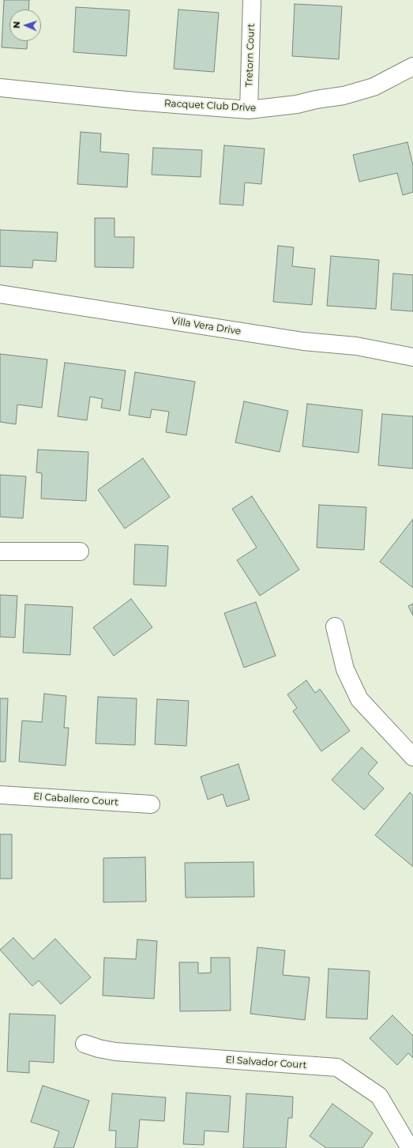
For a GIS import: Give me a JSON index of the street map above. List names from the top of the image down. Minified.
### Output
{"streets":{"street":["Tretorn Court","Racquet Club Drive","Villa Vera Drive","El Caballero Court","El Salvador Court"]},"crossings":[["Tretorn Court","Racquet Club Drive"]],"north":"left"}
